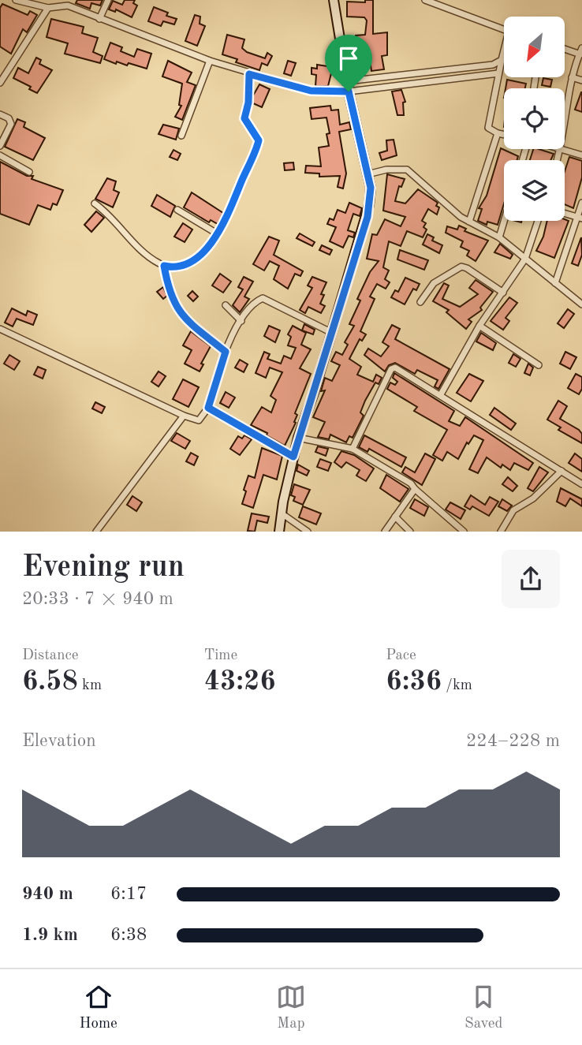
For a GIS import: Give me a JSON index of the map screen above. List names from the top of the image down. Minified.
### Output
{"north":"bottom left","page":{"heading":["Evening run","20:33 · 7 × 940 m"],"stats":[["Distance","6.58 km"],["Time","43:26"],["Pace","6:36 /km"]],"chart":["Elevation","224–228 m"],"list":[{"name":"940 m","note":"6:17"},{"name":"1.9 km","note":"6:38"}],"tabs":["Home","Map","Saved"]}}
